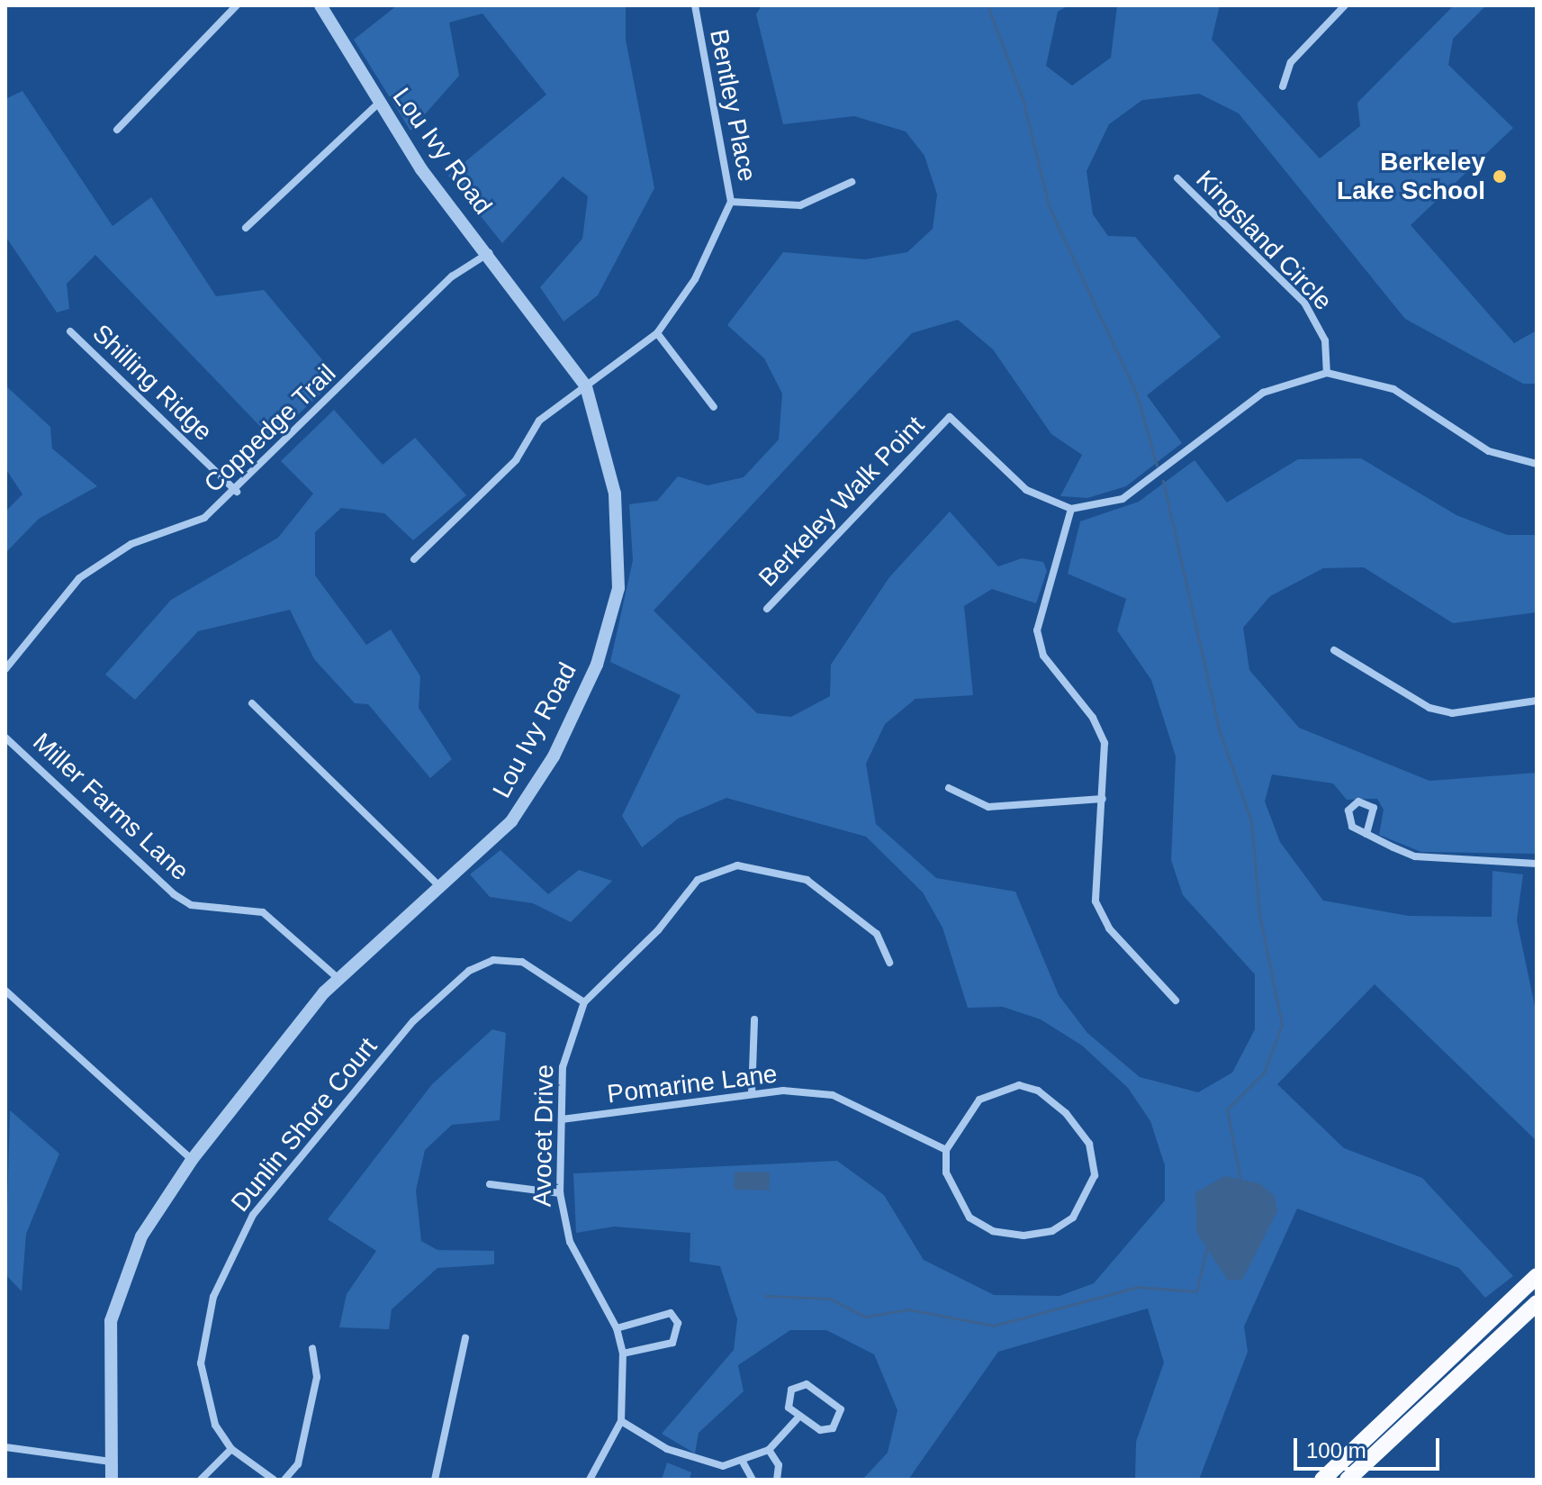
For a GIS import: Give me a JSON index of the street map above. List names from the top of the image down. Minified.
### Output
{"streets":{"street":["Bentley Place","Lou Ivy Road","Kingsland Circle","Shilling Ridge","Coppedge Trail","Berkeley Walk Point","Miller Farms Lane","Pomarine Lane","Dunlin Shore Court","Avocet Drive"]},"crossings":[["Bentley Place","Lou Ivy Road"],["Lou Ivy Road","Coppedge Trail"],["Lou Ivy Road","Miller Farms Lane"],["Shilling Ridge","Coppedge Trail"],["Pomarine Lane","Avocet Drive"],["Dunlin Shore Court","Avocet Drive"]],"places":["Berkeley Lake School"],"scale_bar":"100 m"}
